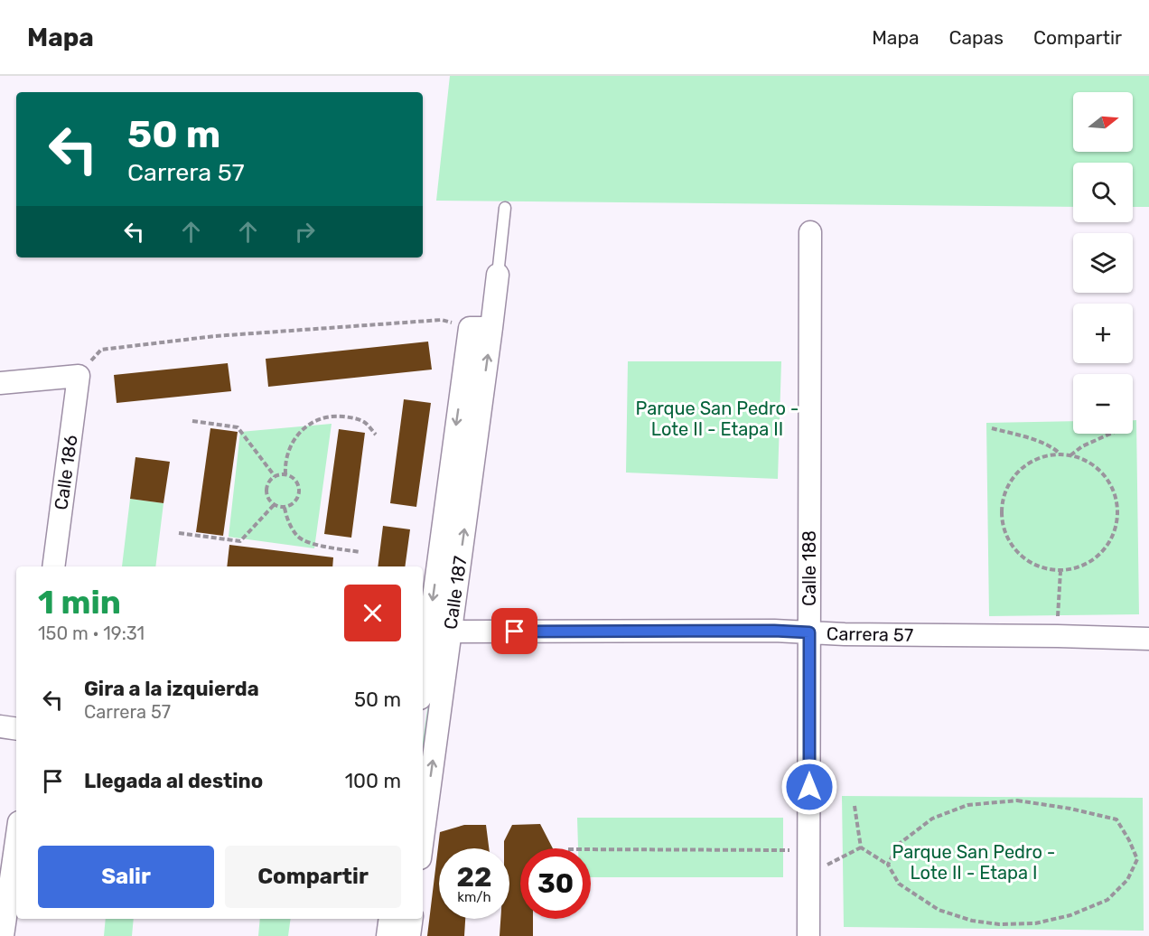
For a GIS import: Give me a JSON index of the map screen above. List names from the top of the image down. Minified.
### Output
{"streets":{"street":["Calle 186","Calle 188","Calle 187","Carrera 57"]},"crossings":[["Calle 188","Carrera 57"],["Calle 187","Carrera 57"]],"parks":["Parque San Pedro - Lote II - Etapa II","Parque San Pedro - Lote II - Etapa I"],"north":"right","page":{"header":"Mapa","nav":["Mapa","Capas","Compartir"],"map_buttons":["+","−"],"turn":["50 m","Carrera 57"],"heading":["1 min","150 m · 19:31"],"list":[{"name":"Gira a la izquierda","note":"Carrera 57","value":"50 m"},{"name":"Llegada al destino","value":"100 m"}],"buttons":["Salir","Compartir"],"speed":"22 km/h","limit":"30"}}
